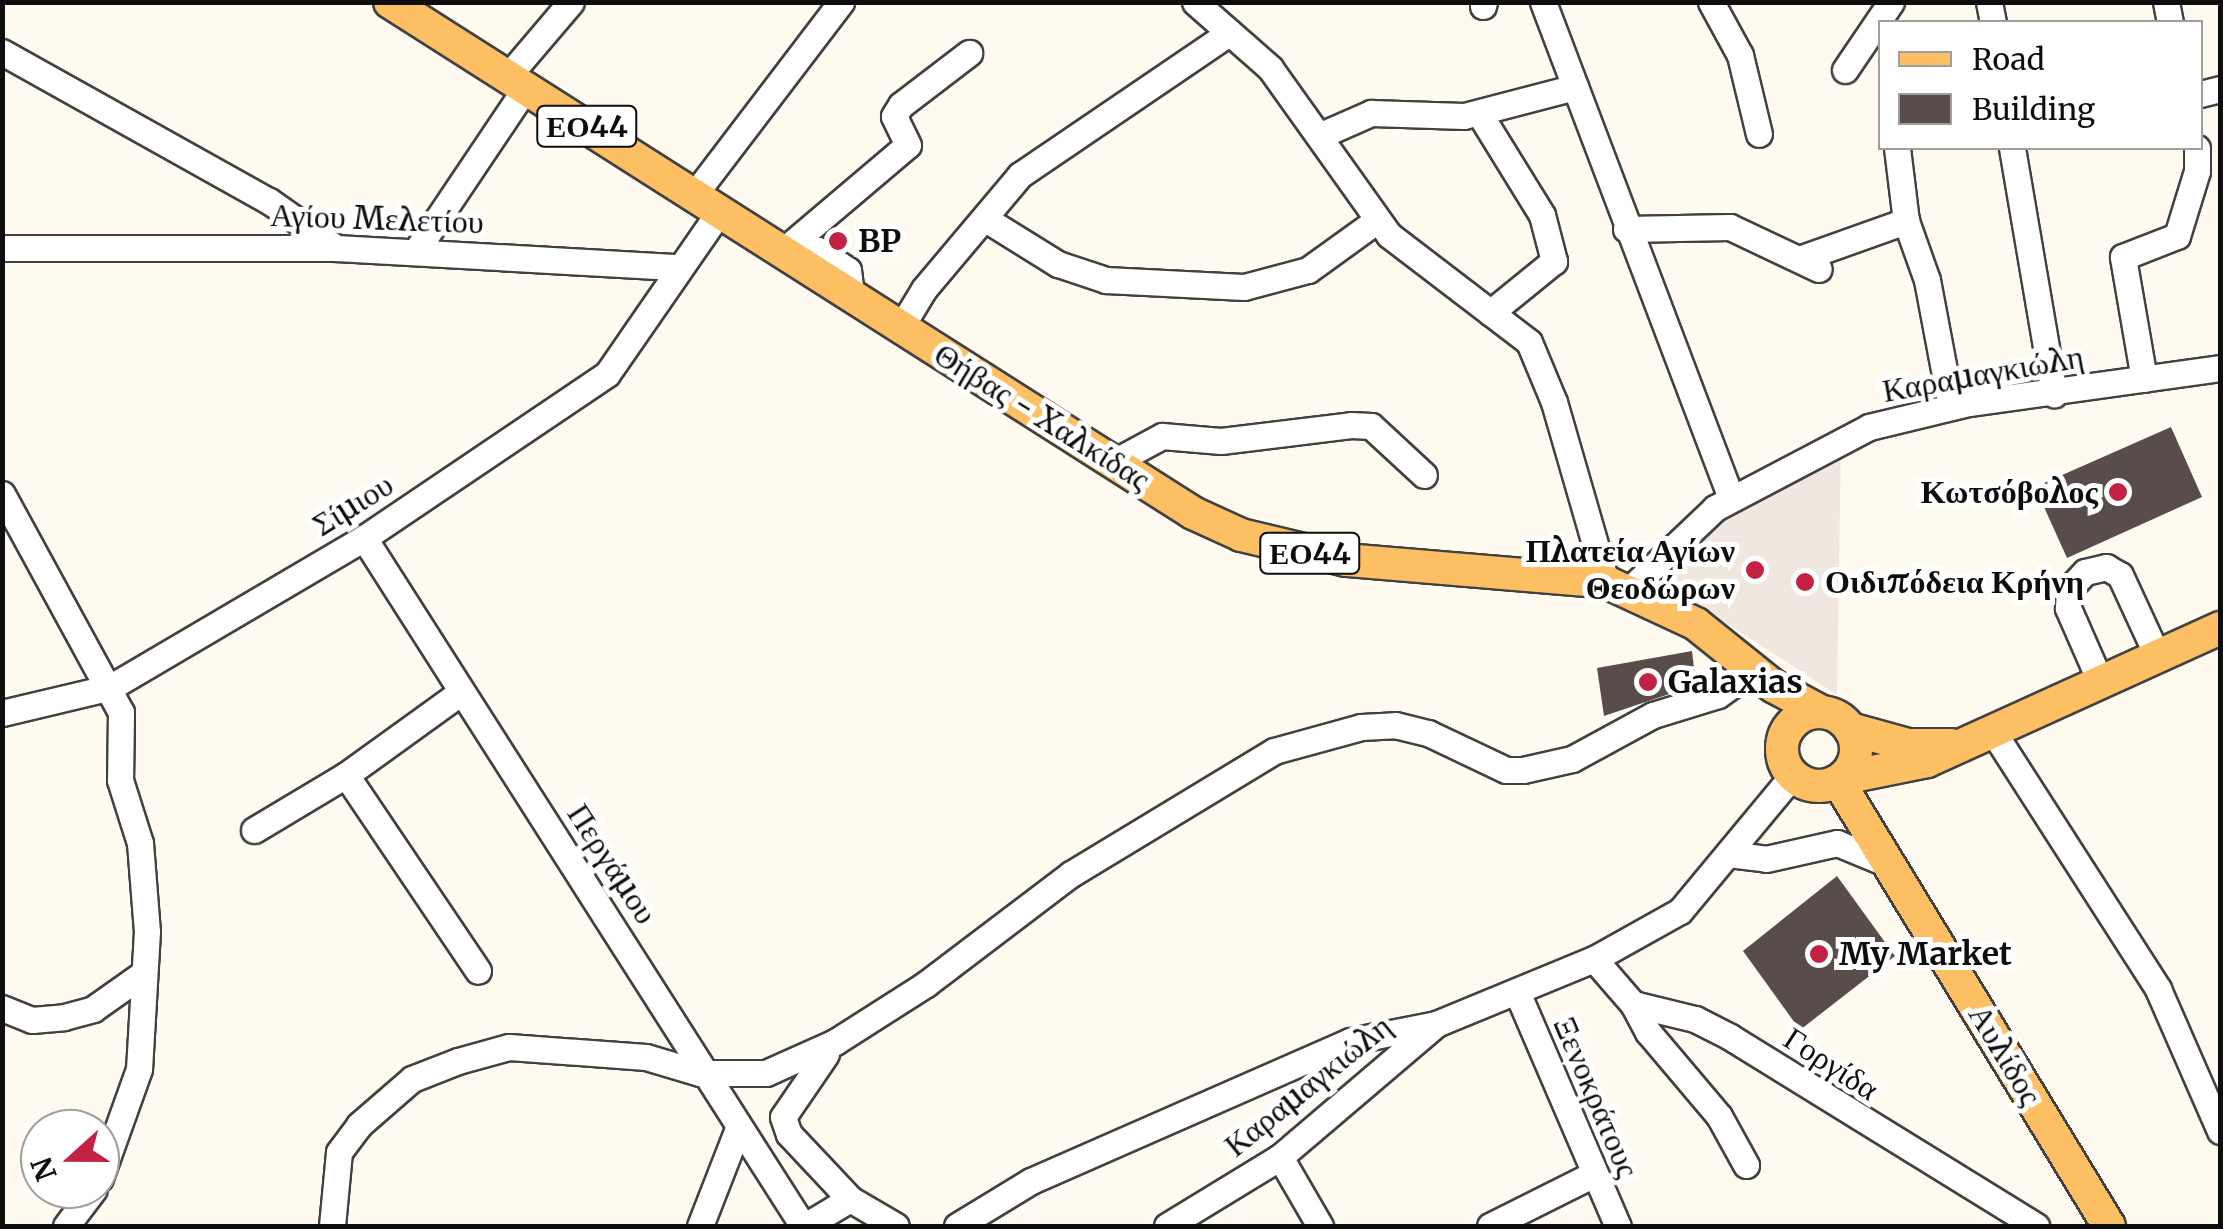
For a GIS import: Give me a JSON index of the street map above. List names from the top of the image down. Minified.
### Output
{"streets":{"main road":["ΕΟ44","Θήβας - Χαλκίδας","Αυλίδος"],"street":["Αγίου Μελετίου","Καραμαγκιώλη","Σίμιου","Περγάμου","Γοργίδα","Ξενοκράτους"]},"crossings":[["ΕΟ44","Θήβας - Χαλκίδας"],["ΕΟ44","Αυλίδος"],["Αγίου Μελετίου","Σίμιου"],["Καραμαγκιώλη","Θήβας - Χαλκίδας"],["Θήβας - Χαλκίδας","Αυλίδος"],["Σίμιου","Περγάμου"]],"places":["BP","Κωτσόβολος","Πλατεία Αγίων Θεοδώρων","Οιδιπόδεια Κρήνη","Galaxias","My Market"],"legend":["Road","Building"],"north":"left"}
